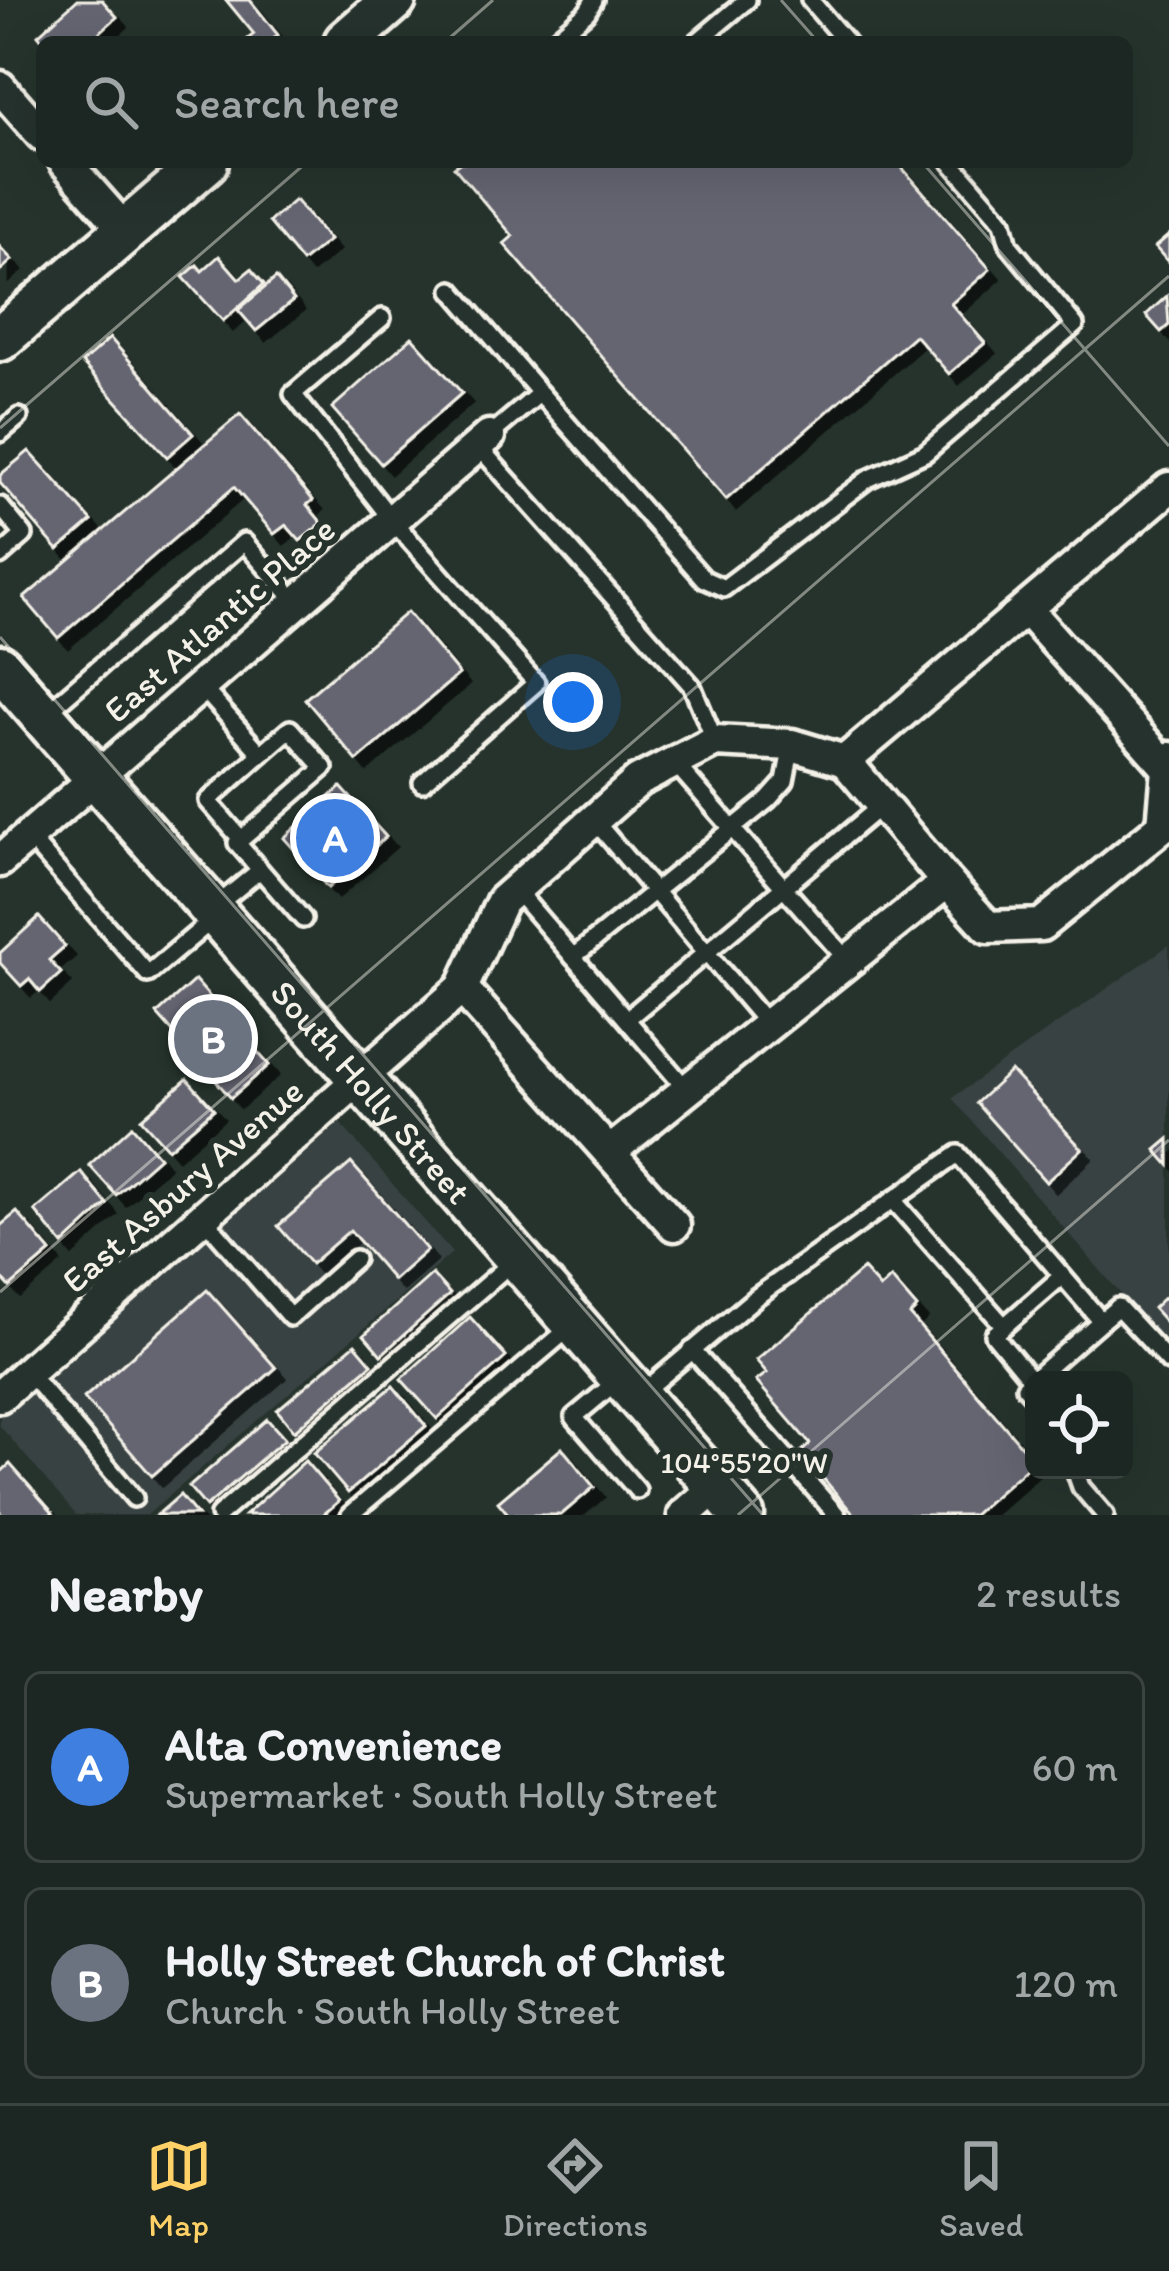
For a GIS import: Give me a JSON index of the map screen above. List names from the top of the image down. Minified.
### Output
{"streets":{"main road":["South Holly Street"],"street":["East Atlantic Place","East Asbury Avenue"]},"crossings":[["East Atlantic Place","South Holly Street"],["South Holly Street","East Asbury Avenue"]],"page":{"search":"Search here","pins":["A","B"],"heading":["Nearby","2 results"],"list":[{"mark":"A","name":"Alta Convenience","note":"Supermarket · South Holly Street","value":"60 m"},{"mark":"B","name":"Holly Street Church of Christ","note":"Church · South Holly Street","value":"120 m"}],"nav":["Map","Directions","Saved"]},"coordinates":["104°55'20\"W"]}
